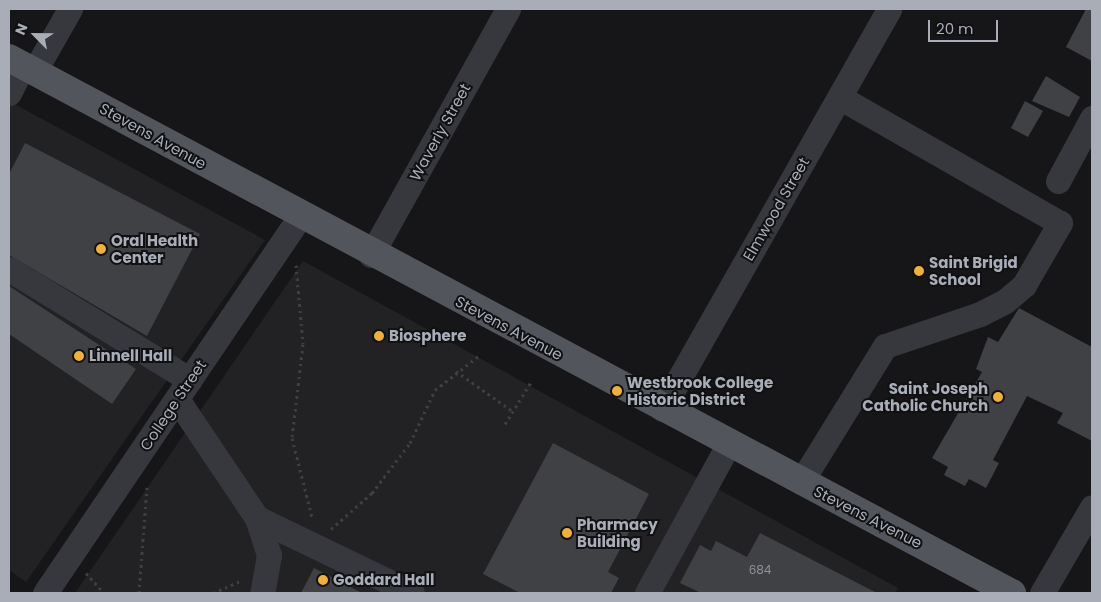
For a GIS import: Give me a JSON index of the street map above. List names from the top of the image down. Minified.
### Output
{"streets":{"main road":["Stevens Avenue"],"street":["Waverly Street","Elmwood Street","College Street"]},"crossings":[["Waverly Street","Stevens Avenue"],["Stevens Avenue","Elmwood Street"],["Stevens Avenue","College Street"]],"places":["Oral Health Center","Saint Brigid School","Biosphere","Linnell Hall","Westbrook College Historic District","Saint Joseph Catholic Church","Pharmacy Building","Goddard Hall"],"house_numbers":["684"],"scale_bar":"20 m","north":"top left"}
